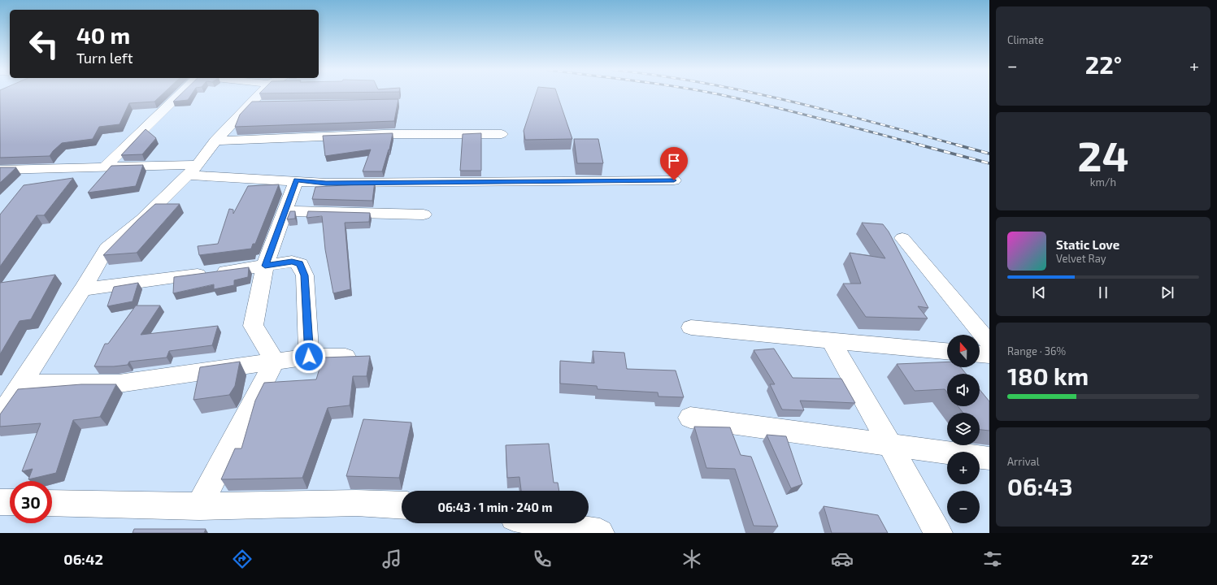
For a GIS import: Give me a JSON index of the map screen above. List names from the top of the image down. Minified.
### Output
{"north":"top","page":{"tile":["Climate",["24","km/h"],["Range · 36%","180 km"],["Arrival","06:43"]],"turn":["40 m","Turn left"],"heat":["−","22°","+"],"song":["Static Love","Velvet Ray"],"map_buttons":["+","−"],"limit":"30","trip":"06:43 · 1 min · 240 m","tabs":["06:42","22°"]}}
